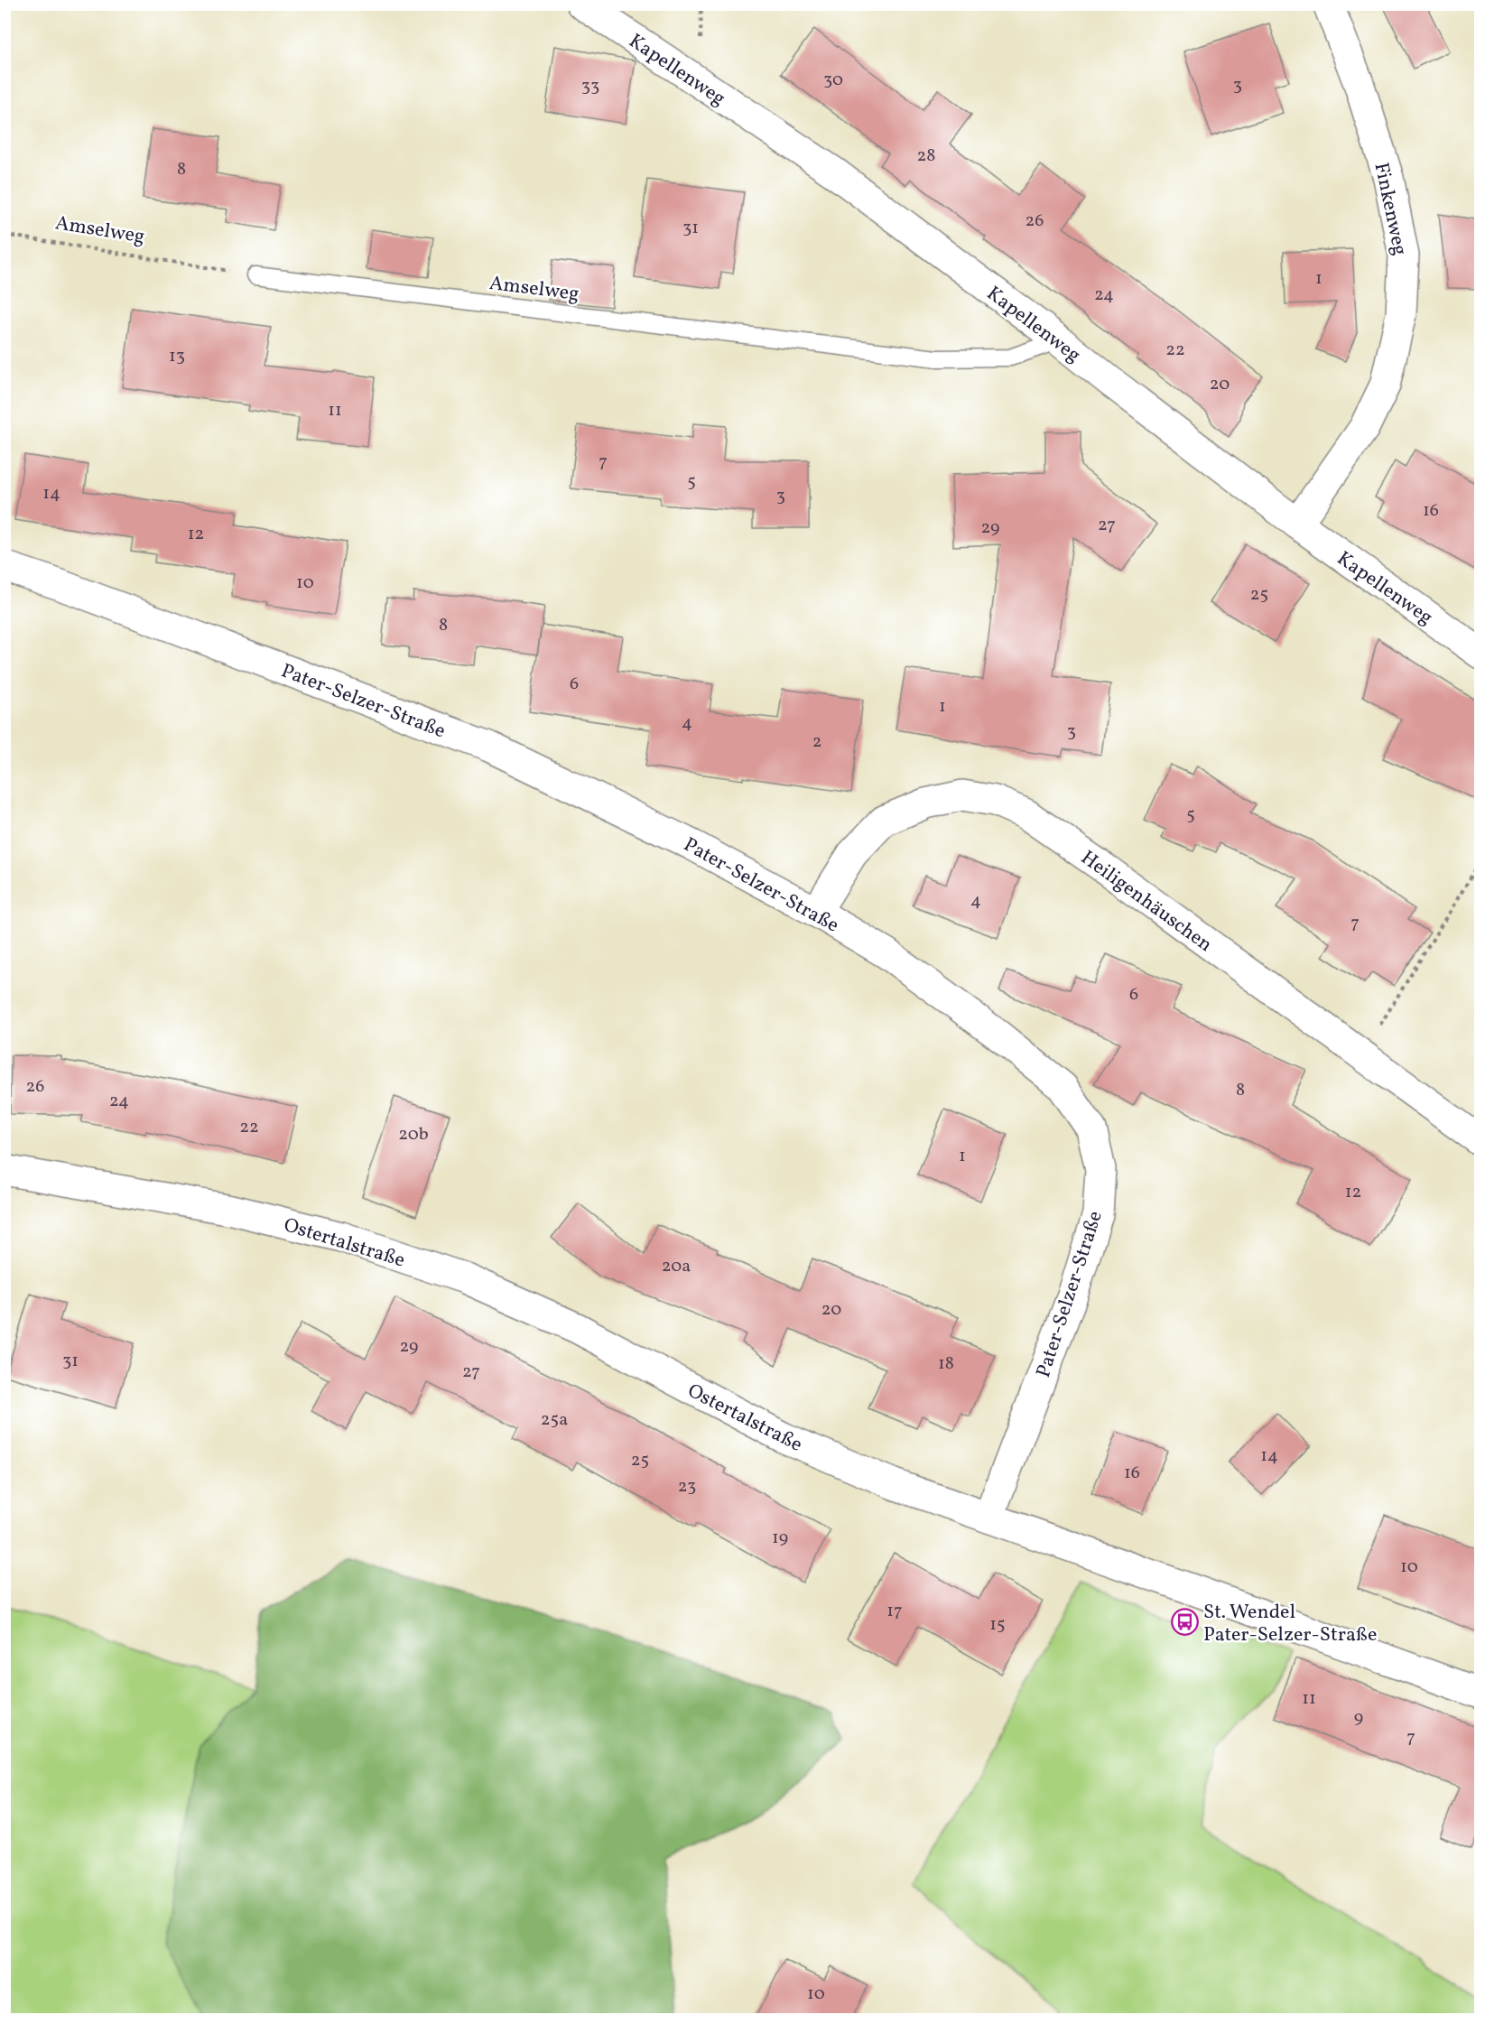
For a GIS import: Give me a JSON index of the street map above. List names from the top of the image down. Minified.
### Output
{"streets":{"street":["Kapellenweg","Finkenweg","Pater-Selzer-Straße","Heiligenhäuschen","Ostertalstraße"],"lane":["Amselweg"]},"crossings":[["Kapellenweg","Finkenweg"],["Kapellenweg","Amselweg"],["Pater-Selzer-Straße","Heiligenhäuschen"],["Pater-Selzer-Straße","Ostertalstraße"]],"places":{"bus stop":["St. Wendel Pater-Selzer-Straße"]},"house_numbers":["30","3","33","28","8","26","31","1","24","22","13","20","11","7","5","14","3","16","27","29","12","10","25","8","6","1","4","3","2","5","4","7","6","26","8","24","22","20b","1","12","20a","20","29","31","18","27","25a","14","25","16","23","19","10","17","15","11","9","7","10"]}
